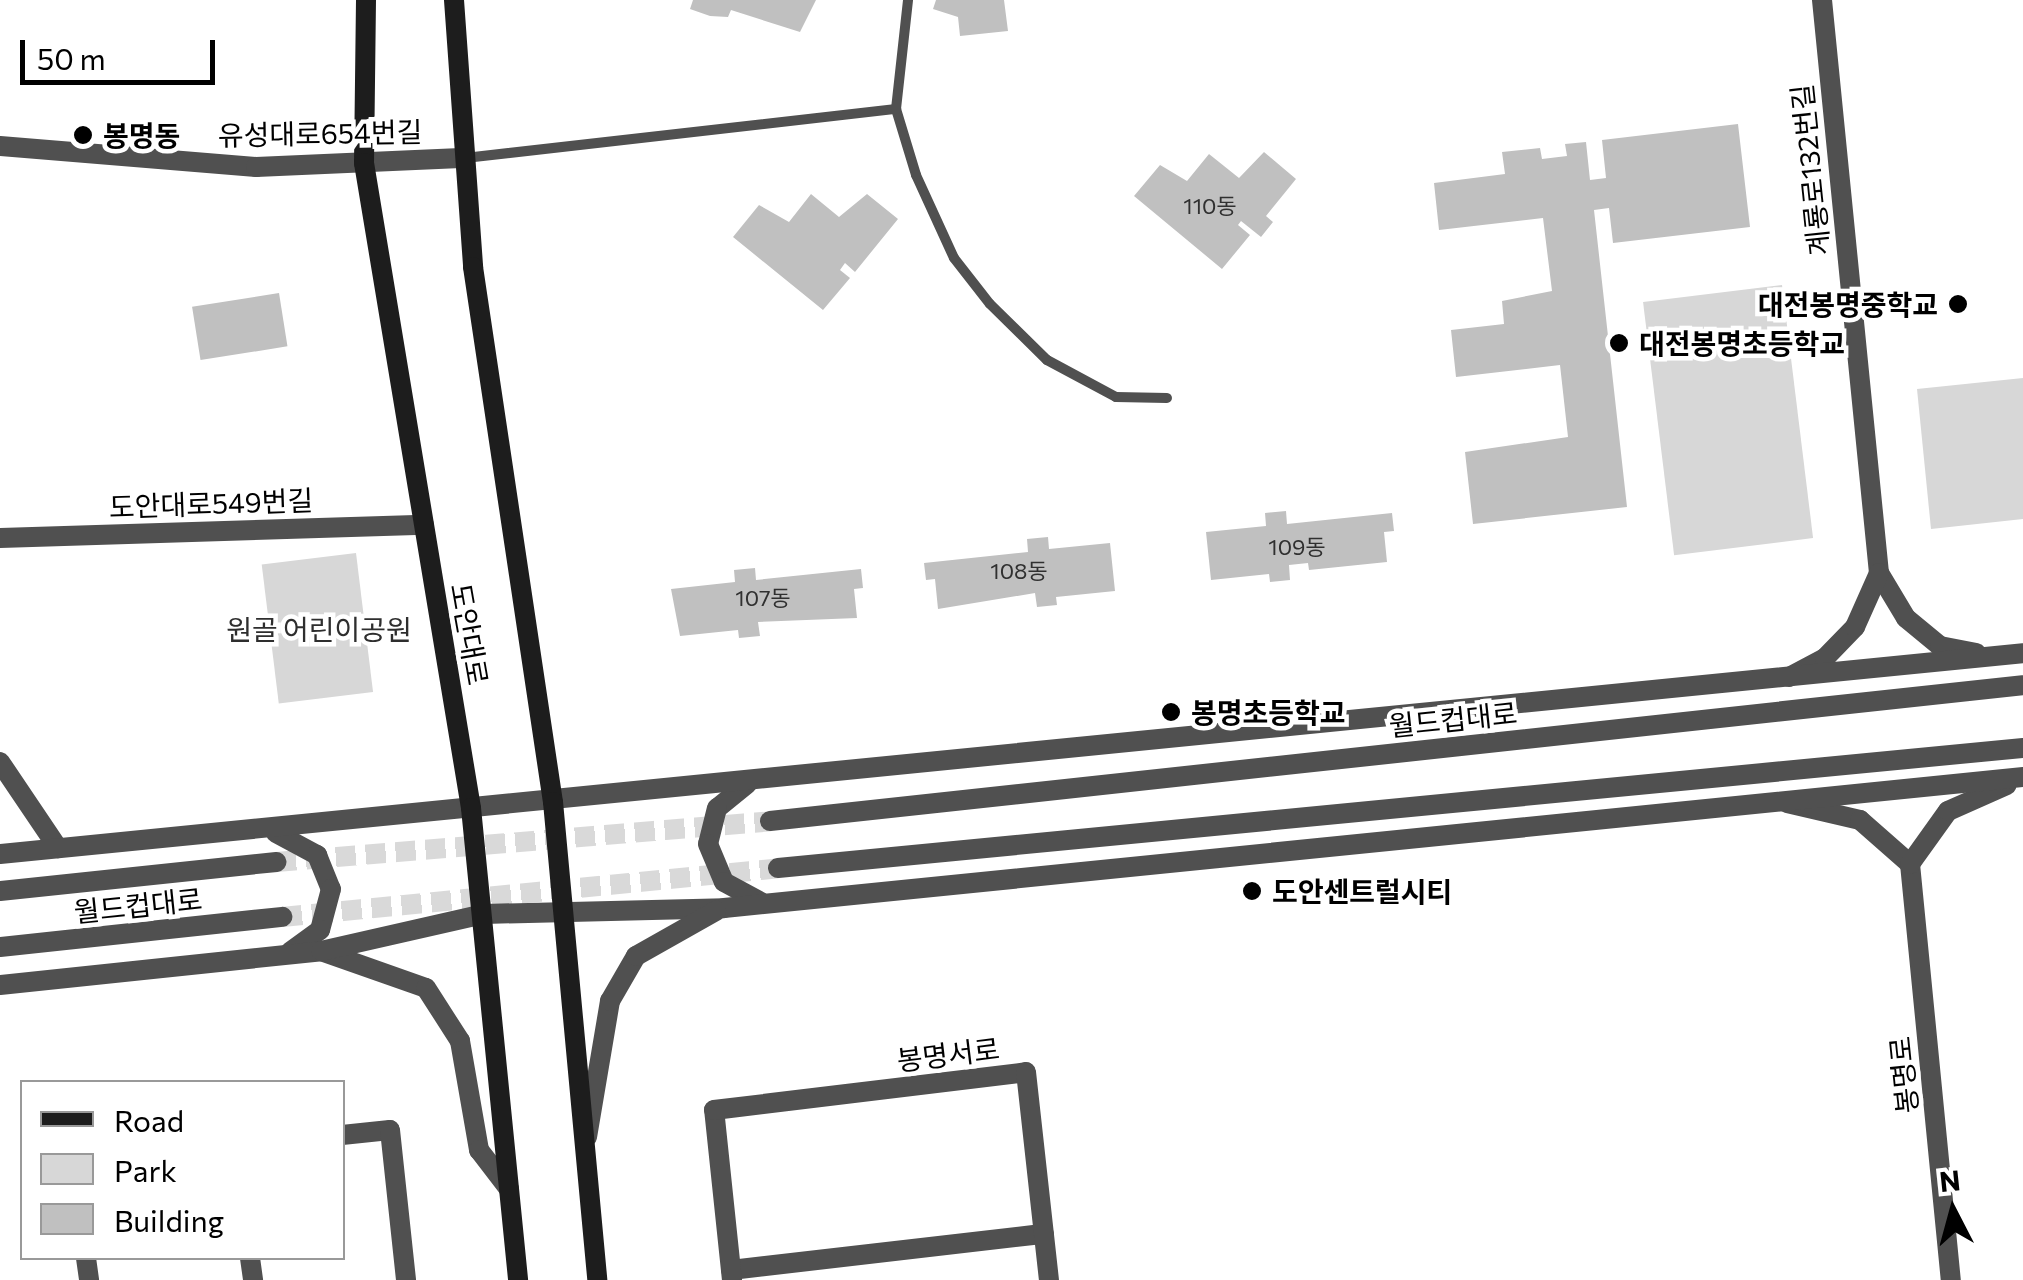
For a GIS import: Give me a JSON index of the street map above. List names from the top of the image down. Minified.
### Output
{"streets":{"main road":["도안대로"],"street":["유성대로654번길","계룡로132번길","도안대로549번길","월드컵대로","봉명서로","봉명로"]},"crossings":[["유성대로654번길","도안대로"],["도안대로549번길","도안대로"]],"parks":["원골 어린이공원"],"places":["봉명동","대전봉명중학교","대전봉명초등학교","봉명초등학교","도안센트럴시티"],"house_numbers":["110동","109동","108동","107동"],"legend":["Road","Park","Building"],"scale_bar":"50 m","north":"top"}
